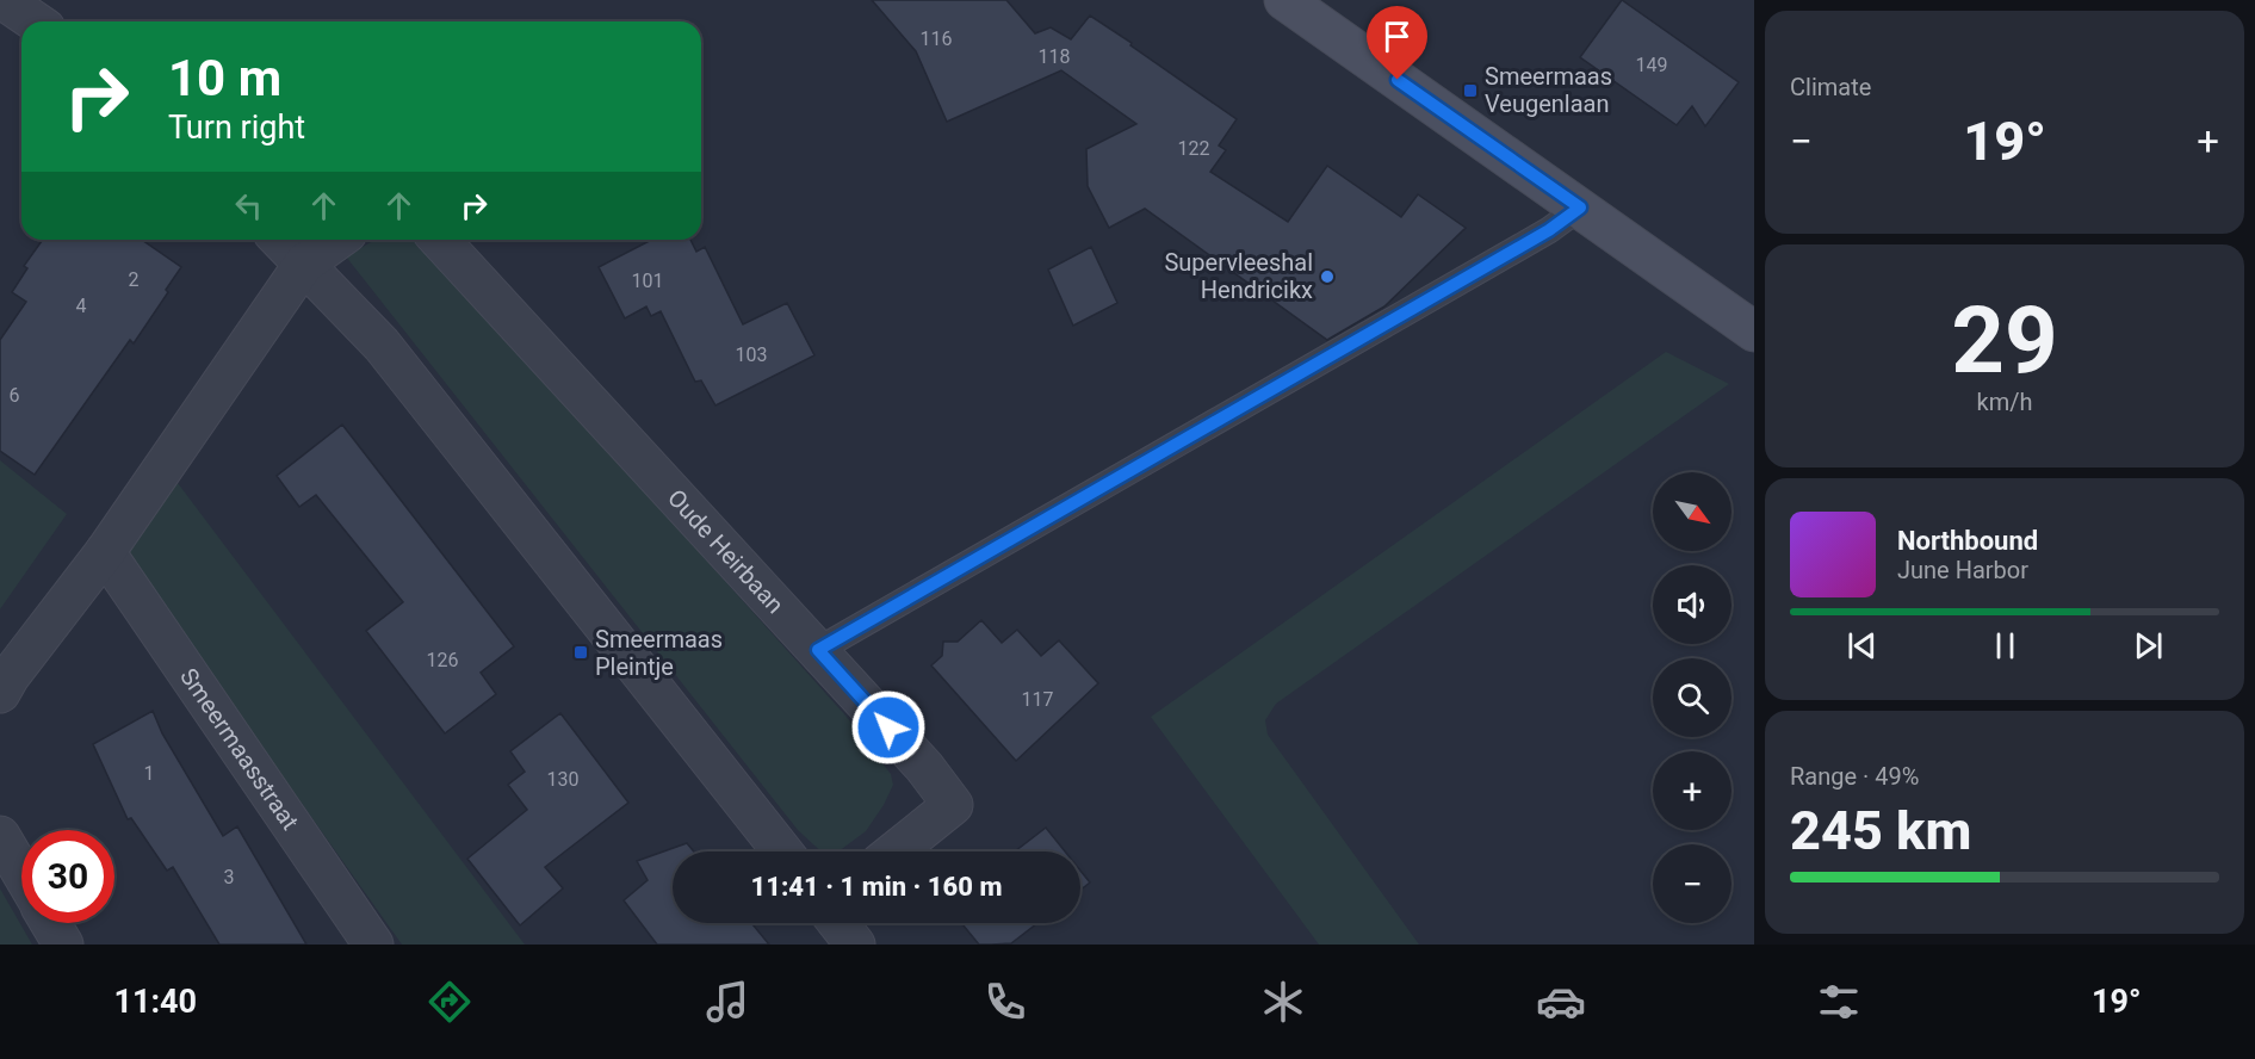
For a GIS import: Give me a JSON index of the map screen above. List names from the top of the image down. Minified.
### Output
{"streets":{"street":["Oude Heirbaan","Smeermaasstraat"]},"places":{"transit":["Smeermaas Veugenlaan","Smeermaas Pleintje"],"other":["Supervleeshal Hendricikx"]},"house_numbers":["116","118","149","122","2","101","4","103","6","126","117","1","130","3"],"north":"bottom right","page":{"tile":["Climate",["29","km/h"],["Range · 49%","245 km"]],"turn":["10 m","Turn right"],"heat":["−","19°","+"],"map_buttons":["+","−"],"song":["Northbound","June Harbor"],"limit":"30","trip":"11:41 · 1 min · 160 m","tabs":["11:40","19°"]}}
